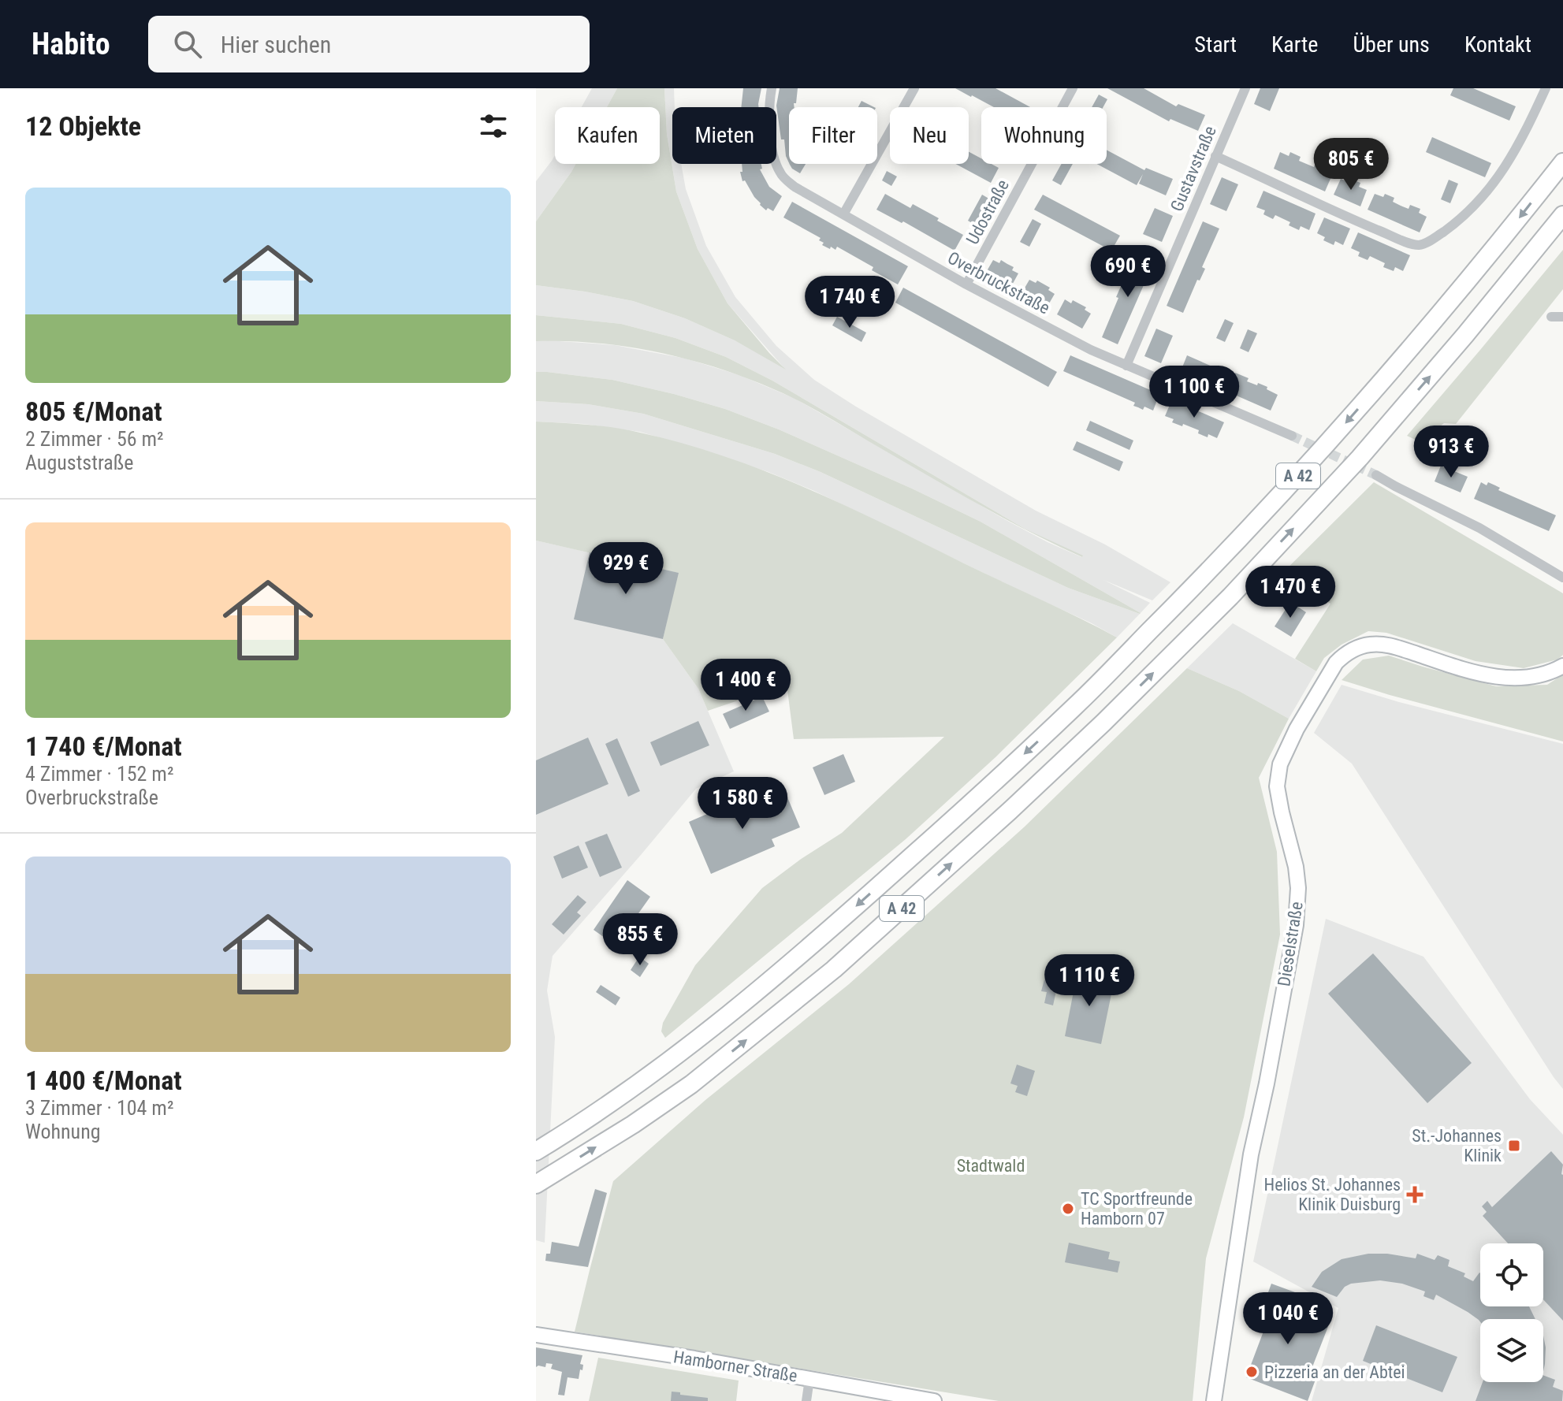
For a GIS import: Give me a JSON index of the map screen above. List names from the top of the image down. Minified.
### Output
{"streets":{"highway":["A 42"],"street":["Gustavstraße","Udostraße","Overbruckstraße","Dieselstraße","Hamborner Straße"]},"crossings":[["Gustavstraße","Overbruckstraße"],["Udostraße","Overbruckstraße"]],"parks":["Stadtwald"],"places":{"transit":["St.-Johannes Klinik"],"health":["Helios St. Johannes Klinik Duisburg"],"other":["TC Sportfreunde Hamborn 07","Pizzeria an der Abtei"]},"page":{"header":"Habito","search":"Hier suchen","nav":["Start","Karte","Über uns","Kontakt"],"heading":"12 Objekte","chip":["Kaufen","Mieten","Filter","Neu","Wohnung"],"price":["805 €","690 €","1 740 €","1 100 €","913 €","929 €","1 470 €","1 400 €","1 580 €","855 €","1 110 €","1 040 €"],"list":[{"name":"805 €/Monat","note":"2 Zimmer · 56 m² · Auguststraße"},{"name":"1 740 €/Monat","note":"4 Zimmer · 152 m² · Overbruckstraße"},{"name":"1 400 €/Monat","note":"3 Zimmer · 104 m² · Wohnung"}]}}
